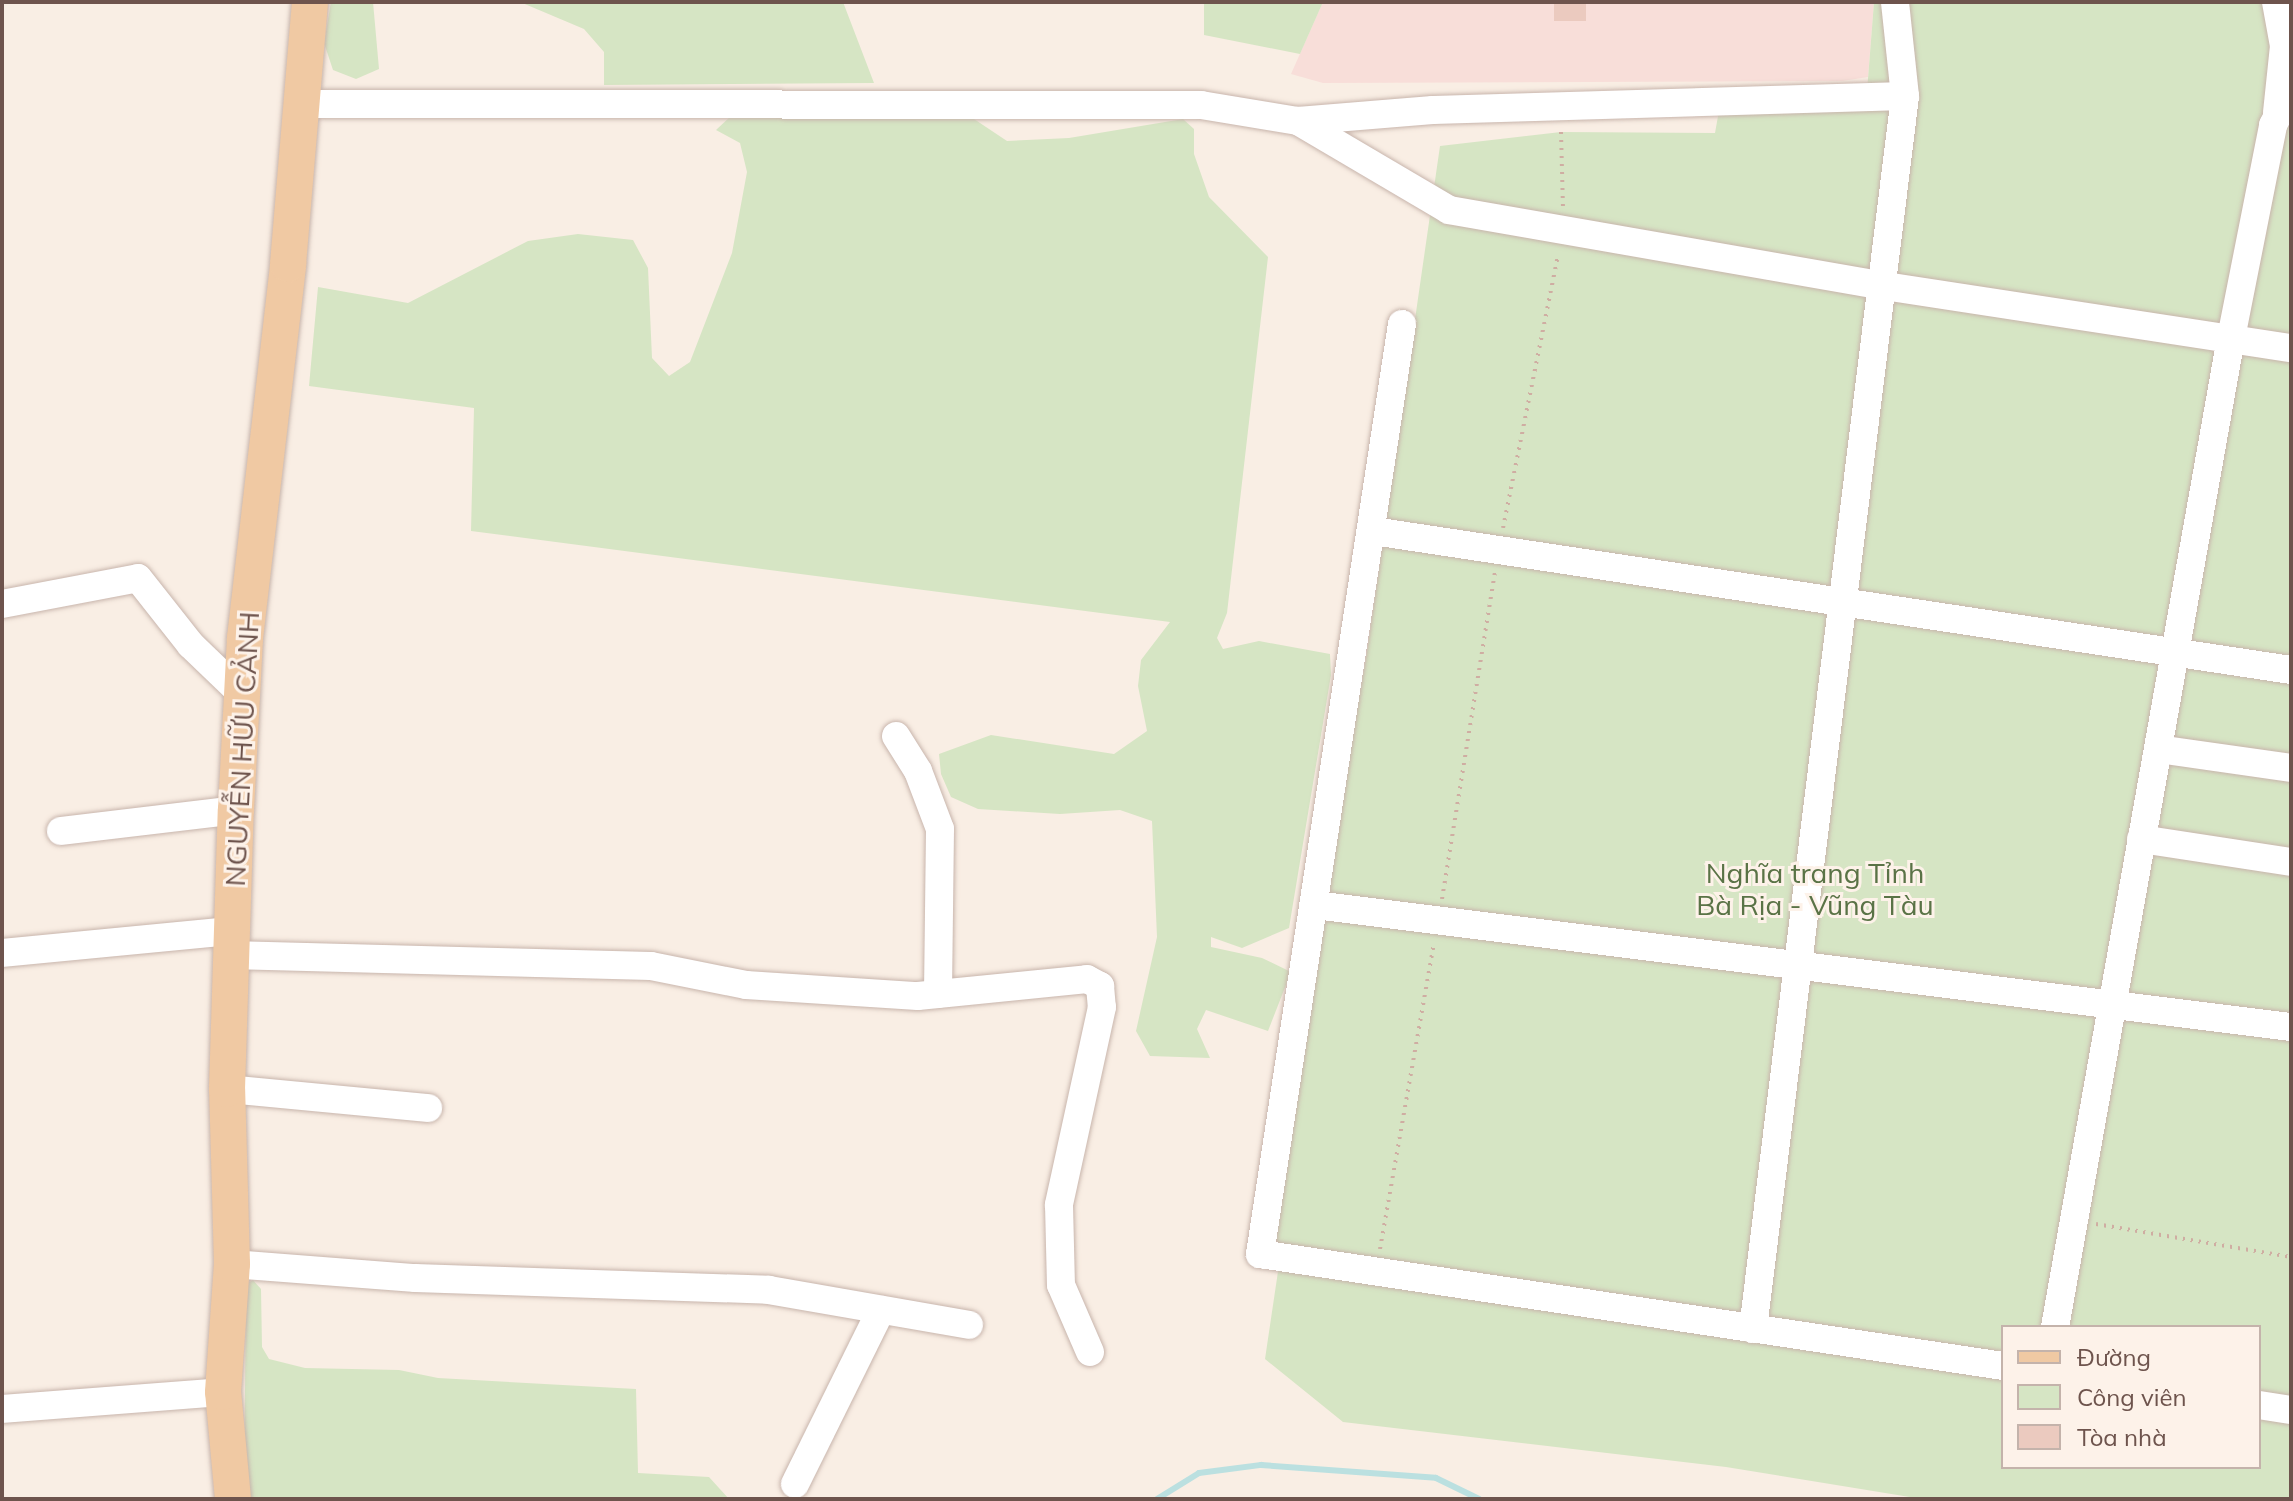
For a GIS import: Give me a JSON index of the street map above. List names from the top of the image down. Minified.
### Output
{"streets":{"main road":["NGUYỄN HỮU CẢNH"]},"parks":["Nghĩa trang Tỉnh Bà Rịa - Vũng Tàu"],"legend":["Đường","Công viên","Tòa nhà"]}
